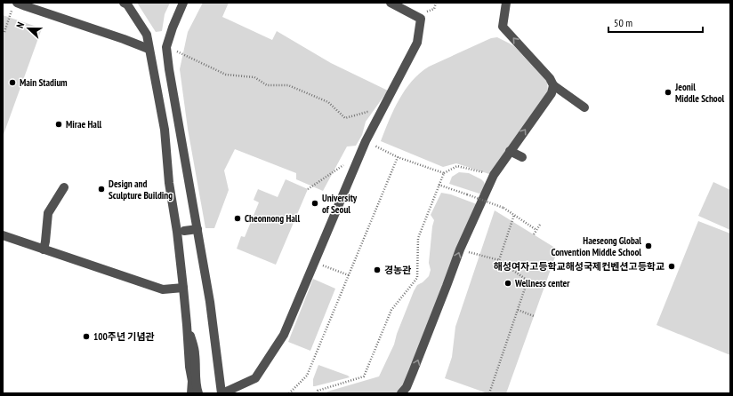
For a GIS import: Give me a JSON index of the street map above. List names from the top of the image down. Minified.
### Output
{"places":["Main Stadium","Jeonil Middle School","Mirae Hall","Design and Sculpture Building","University of Seoul","Cheonnong Hall","Haeseong Global Convention Middle School","해성여자고등학교해성국제컨벤션고등학교","경농관","Wellness center","100주년 기념관"],"scale_bar":"50 m","north":"left"}
